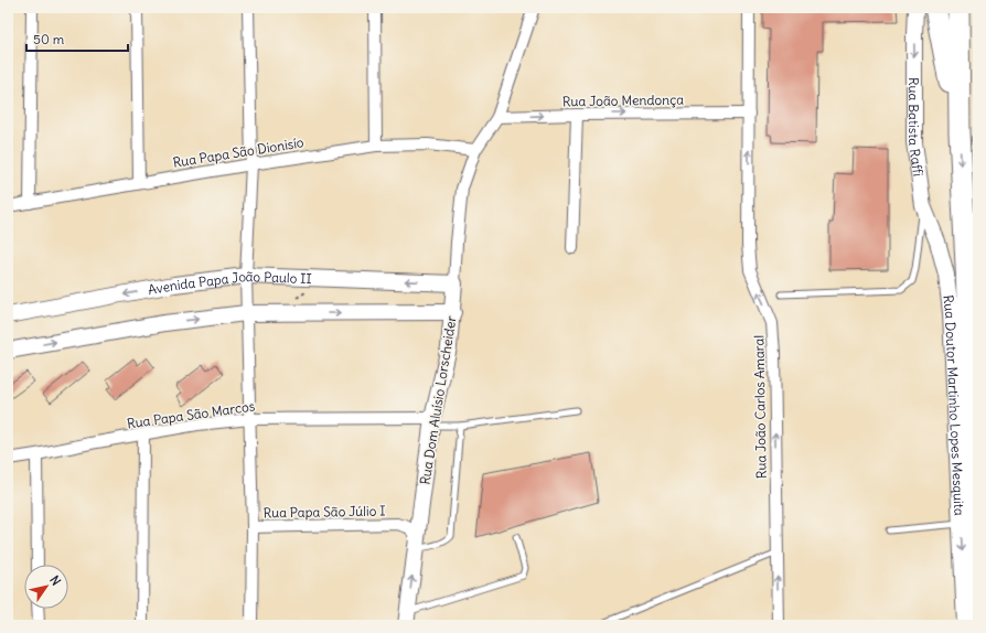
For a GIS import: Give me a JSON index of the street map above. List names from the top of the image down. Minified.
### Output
{"streets":{"street":["Rua João Mendonça","Rua Batista Raffi","Rua Papa São Dionisío","Avenida Papa João Paulo II","Rua Dom Aluísio Lorscheider","Rua Doutor Martinho Lopes Mesquita","Rua João Carlos Amaral","Rua Papa São Marcos","Rua Papa São Júlio I"]},"crossings":[["Rua João Mendonça","Rua Dom Aluísio Lorscheider"],["Rua João Mendonça","Rua João Carlos Amaral"],["Rua Batista Raffi","Rua Doutor Martinho Lopes Mesquita"],["Rua Papa São Dionisío","Rua Dom Aluísio Lorscheider"],["Avenida Papa João Paulo II","Rua Dom Aluísio Lorscheider"],["Rua Dom Aluísio Lorscheider","Rua Papa São Marcos"],["Rua Dom Aluísio Lorscheider","Rua Papa São Júlio I"]],"one_way":["Rua João Mendonça","Rua Batista Raffi","Rua João Carlos Amaral"],"scale_bar":"50 m","north":"top right"}
